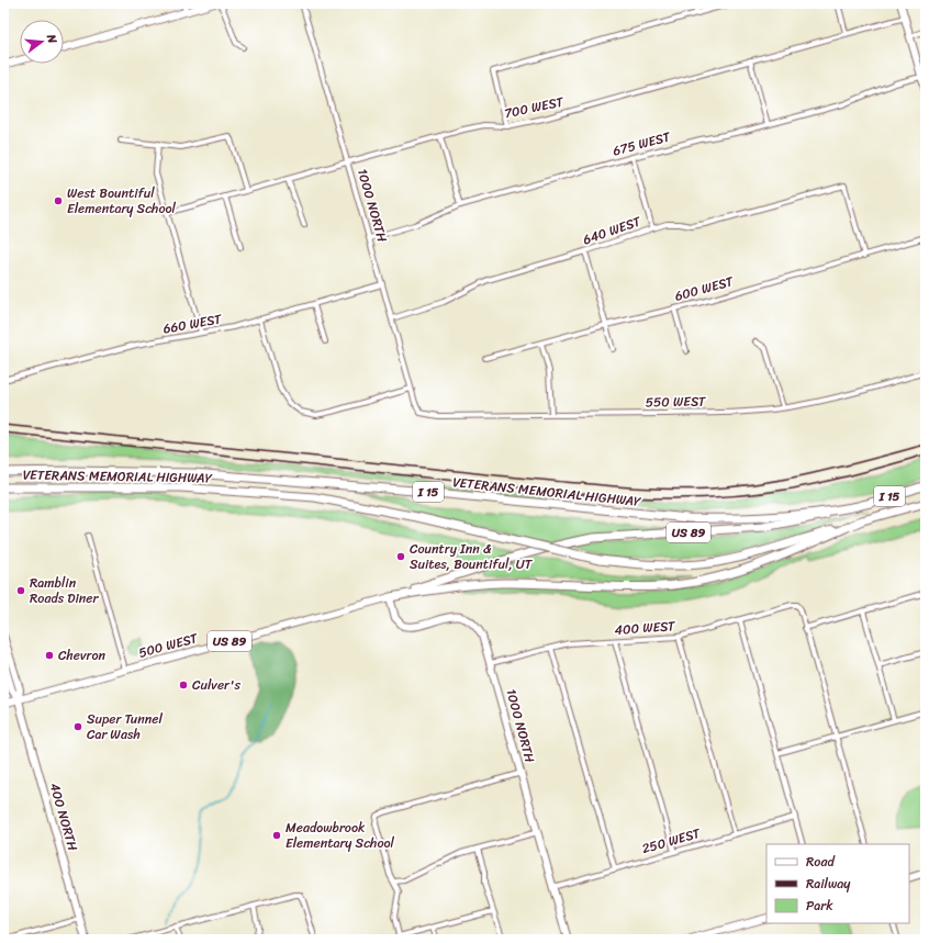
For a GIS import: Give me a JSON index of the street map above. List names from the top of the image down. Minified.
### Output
{"streets":{"highway":["VETERANS MEMORIAL HIGHWAY","I 15","US 89"],"main road":["1000 NORTH","500 WEST","400 NORTH"],"street":["700 WEST","675 WEST","640 WEST","600 WEST","660 WEST","550 WEST","400 WEST","250 WEST"]},"crossings":[["700 WEST","1000 NORTH"],["675 WEST","1000 NORTH"],["1000 NORTH","640 WEST"],["1000 NORTH","660 WEST"],["1000 NORTH","550 WEST"],["1000 NORTH","US 89"],["1000 NORTH","400 WEST"],["1000 NORTH","500 WEST"],["1000 NORTH","250 WEST"],["640 WEST","600 WEST"],["VETERANS MEMORIAL HIGHWAY","US 89"],["US 89","500 WEST"],["500 WEST","400 NORTH"]],"places":["West Bountiful Elementary School","Country Inn & Suites, Bountiful, UT","Ramblin Roads Diner","Chevron","Culver's","Super Tunnel Car Wash","Meadowbrook Elementary School"],"legend":["Road","Railway","Park"],"north":"right"}
